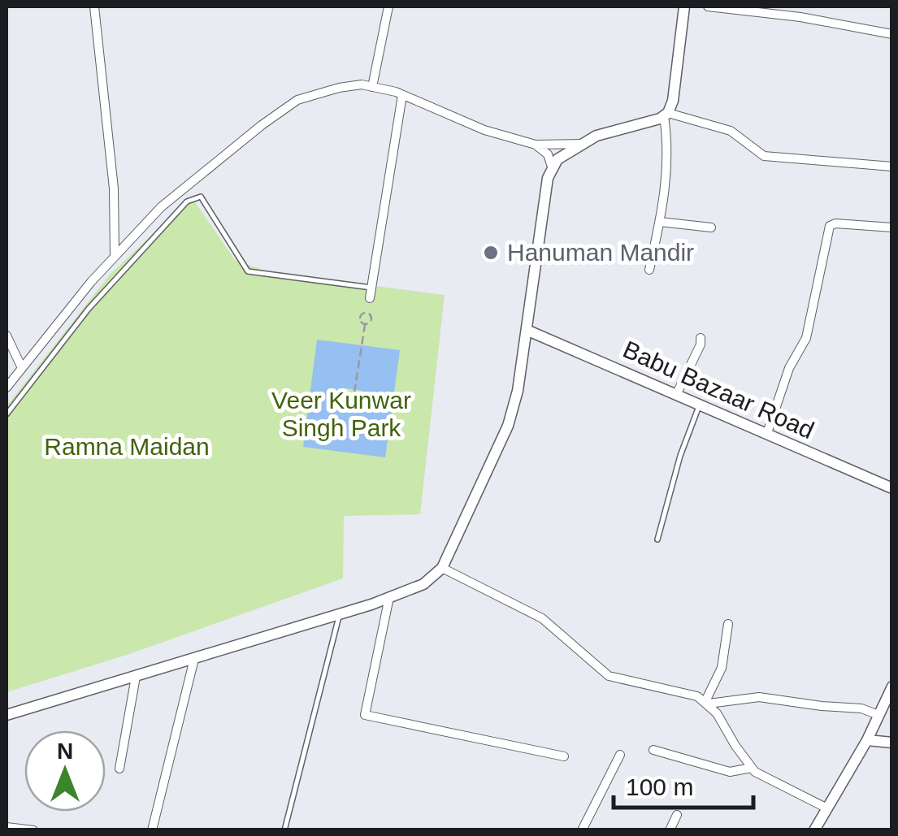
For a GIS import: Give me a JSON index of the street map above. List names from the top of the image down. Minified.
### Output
{"streets":{"street":["Babu Bazaar Road"]},"parks":["Veer Kunwar Singh Park","Ramna Maidan"],"places":["Hanuman Mandir"],"scale_bar":"100 m","north":"top"}
